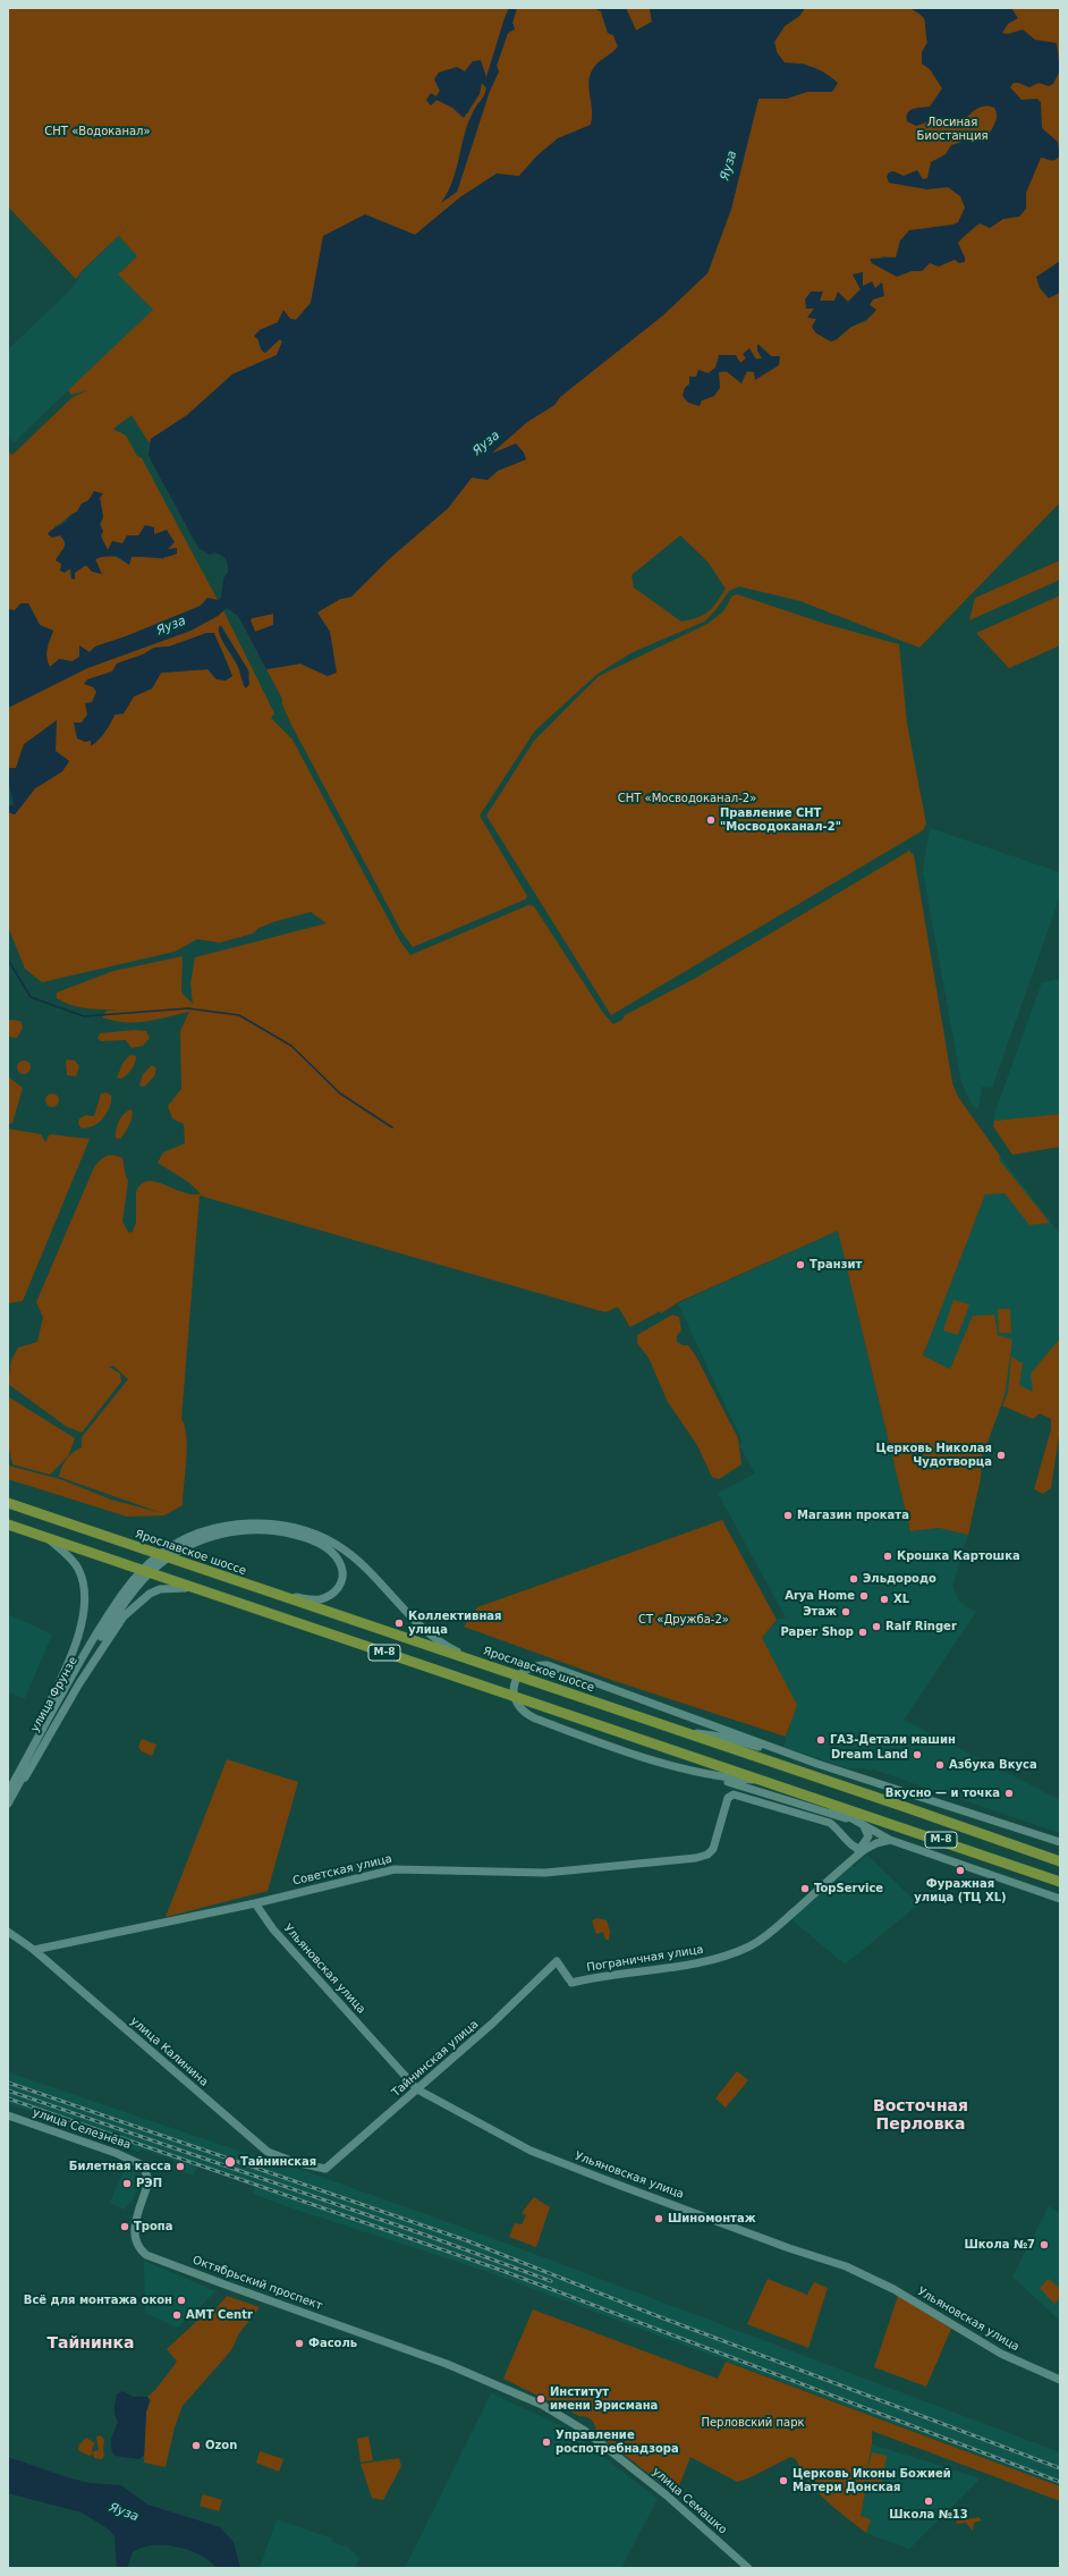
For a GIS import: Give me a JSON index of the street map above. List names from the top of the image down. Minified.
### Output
{"streets":{"highway":["Ярославское шоссе","М-8"],"street":["улица Фрунзе","Советская улица","Пограничная улица","Ульяновская улица","улица Калинина","Тайнинская улица","улица Селезнёва","Октябрьский проспект","улица Семашко"]},"crossings":[["Советская улица","Пограничная улица"],["Советская улица","Ульяновская улица"],["Советская улица","улица Калинина"],["Пограничная улица","Тайнинская улица"],["Ульяновская улица","Тайнинская улица"],["улица Калинина","Тайнинская улица"],["улица Селезнёва","Октябрьский проспект"],["Октябрьский проспект","улица Семашко"]],"districts":["Восточная Перловка","Тайнинка"],"water":["Яуза"],"parks":["Лосиная Биостанция","СНТ «Водоканал»","СНТ «Мосводоканал-2»","СТ «Дружба-2»","Перловский парк"],"places":["Правление СНТ \"Мосводоканал-2\"","Транзит","Церковь Николая Чудотворца","Магазин проката","Крошка Картошка","Эльдородо","Arya Home","XL","Этаж","Коллективная улица","Ralf Ringer","Paper Shop","ГАЗ-Детали машин","Dream Land","Азбука Вкуса","Вкусно — и точка","Фуражная улица (ТЦ XL)","TopService","Тайнинская","Билетная касса","РЭП","Шиномонтаж","Тропа","Школа №7","Всё для монтажа окон","AMT Centr","Фасоль","Институт имени Эрисмана","Управление роспотребнадзора","Ozon","Церковь Иконы Божией Матери Донская","Школа №13"]}
